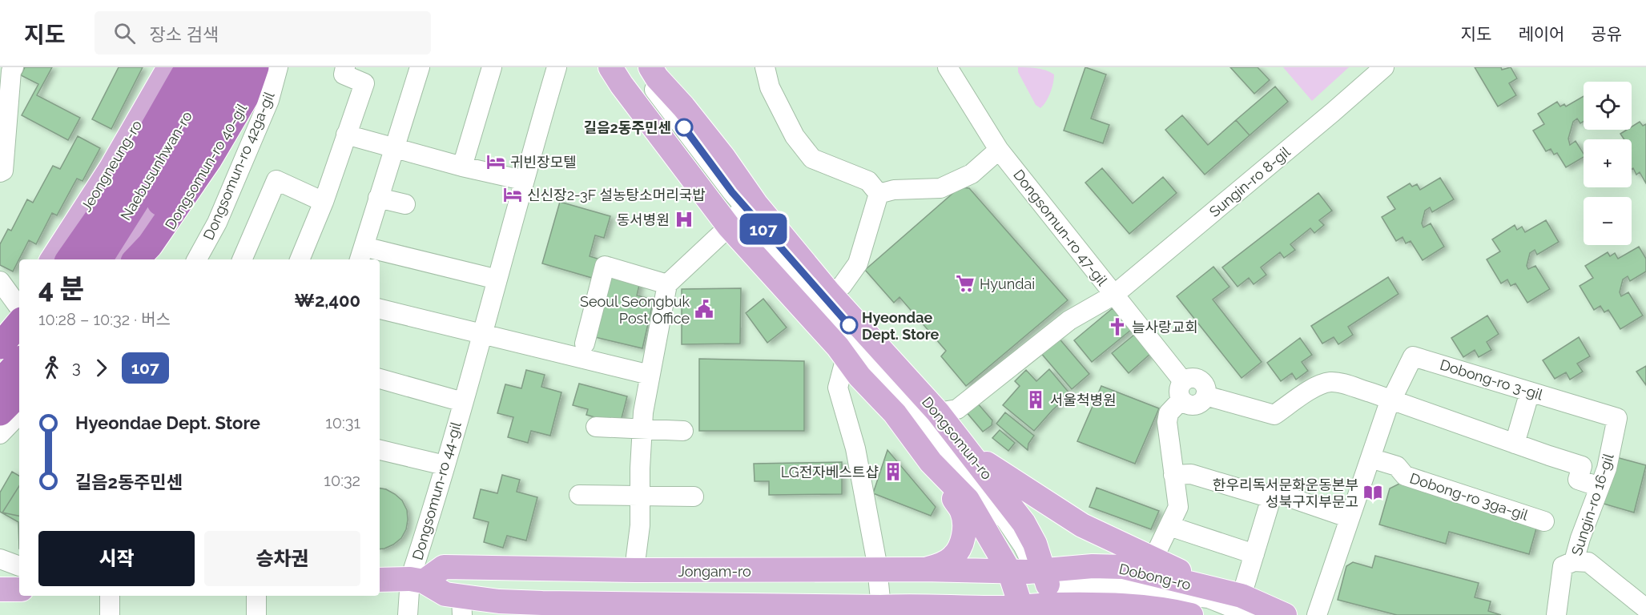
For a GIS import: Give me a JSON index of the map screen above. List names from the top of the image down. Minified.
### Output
{"streets":{"highway":["Naebusunhwan-ro"],"main road":["Jeongneung-ro","Dongsomun-ro","Jongam-ro","Dobong-ro"],"street":["Dongsomun-ro 42ga-gil","Dongsomun-ro 40-gil","Sungin-ro 8-gil","Dongsomun-ro 47-gil","Dobong-ro 3-gil","Dongsomun-ro 44-gil","Dobong-ro 3ga-gil","Sungin-ro 16-gil"]},"crossings":[["Sungin-ro 8-gil","Dongsomun-ro 47-gil"],["Dongsomun-ro 47-gil","Dongsomun-ro"],["Dobong-ro 3-gil","Dobong-ro 3ga-gil"],["Dobong-ro 3-gil","Sungin-ro 16-gil"],["Dongsomun-ro","Jongam-ro"],["Dongsomun-ro","Dobong-ro"],["Dongsomun-ro 44-gil","Jongam-ro"],["Jongam-ro","Dobong-ro"]],"places":{"other":["길음2동주민센","Hyeondae Dept. Store"],"hotel":["귀빈장모텔","신신장2-3F 설농탕소머리국밥"],"hospital":["동서병원"],"supermarket":["Hyundai"],"public building":["Seoul Seongbuk Post Office"],"church":["늘사랑교회"],"building":["서울척병원","LG전자베스트샵"],"library":["한우리독서문화운동본부 성북구지부문고"]},"lines":["bus line 107"],"page":{"header":"지도","search":"장소 검색","nav":["지도","레이어","공유"],"on_map":"107","map_buttons":["+","−"],"heading":["4 분","10:28 – 10:32 · 버스","₩2,400"],"legs":["3","107"],"list":[{"name":"Hyeondae Dept. Store","value":"10:31"},{"name":"길음2동주민센","value":"10:32"}],"buttons":["시작","승차권"]}}
